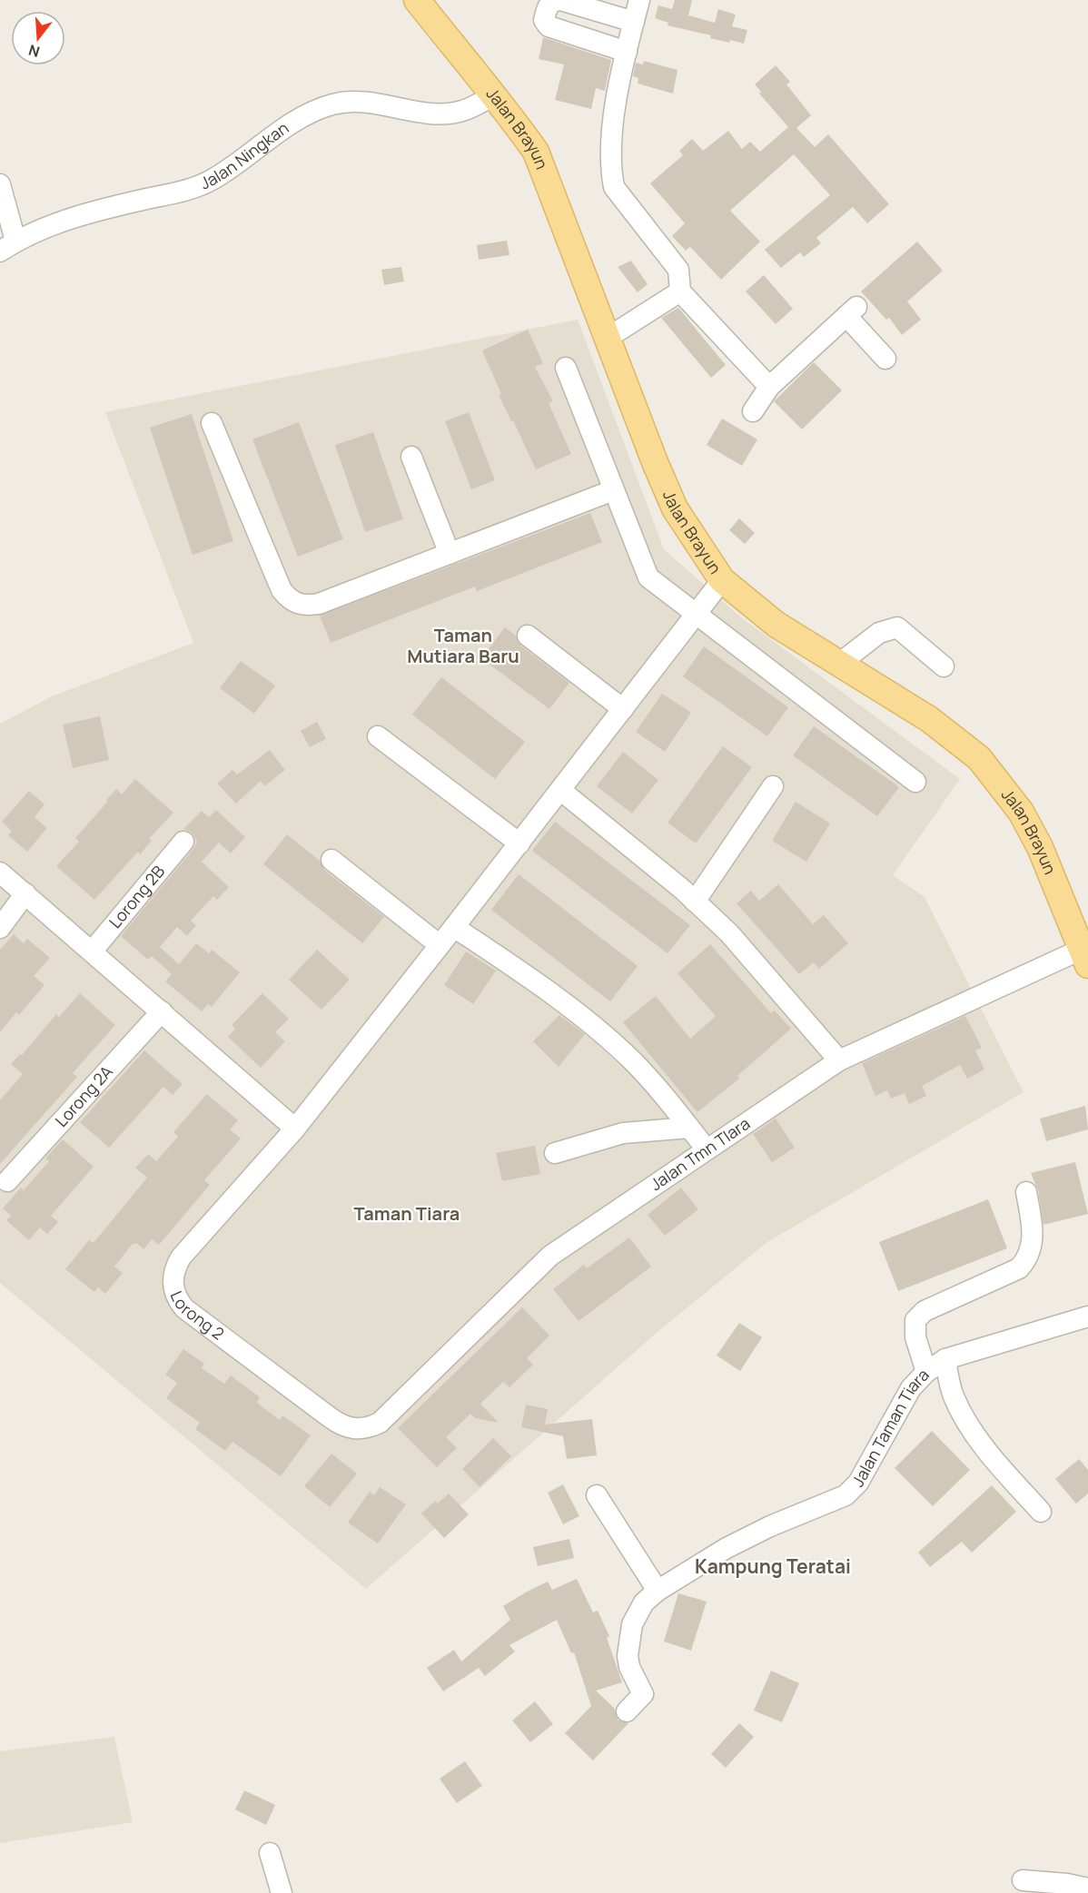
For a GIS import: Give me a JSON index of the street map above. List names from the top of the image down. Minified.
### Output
{"streets":{"main road":["Jalan Brayun"],"street":["Jalan Ningkan","Lorong 2B","Lorong 2A","Jalan Tmn TIara","Lorong 2","Jalan Taman Tiara"]},"crossings":[["Jalan Brayun","Jalan Ningkan"],["Jalan Brayun","Jalan Tmn TIara"],["Jalan Brayun","Lorong 2"],["Jalan Tmn TIara","Lorong 2"]],"districts":["Taman Mutiara Baru","Taman Tiara","Kampung Teratai"],"north":"bottom"}
